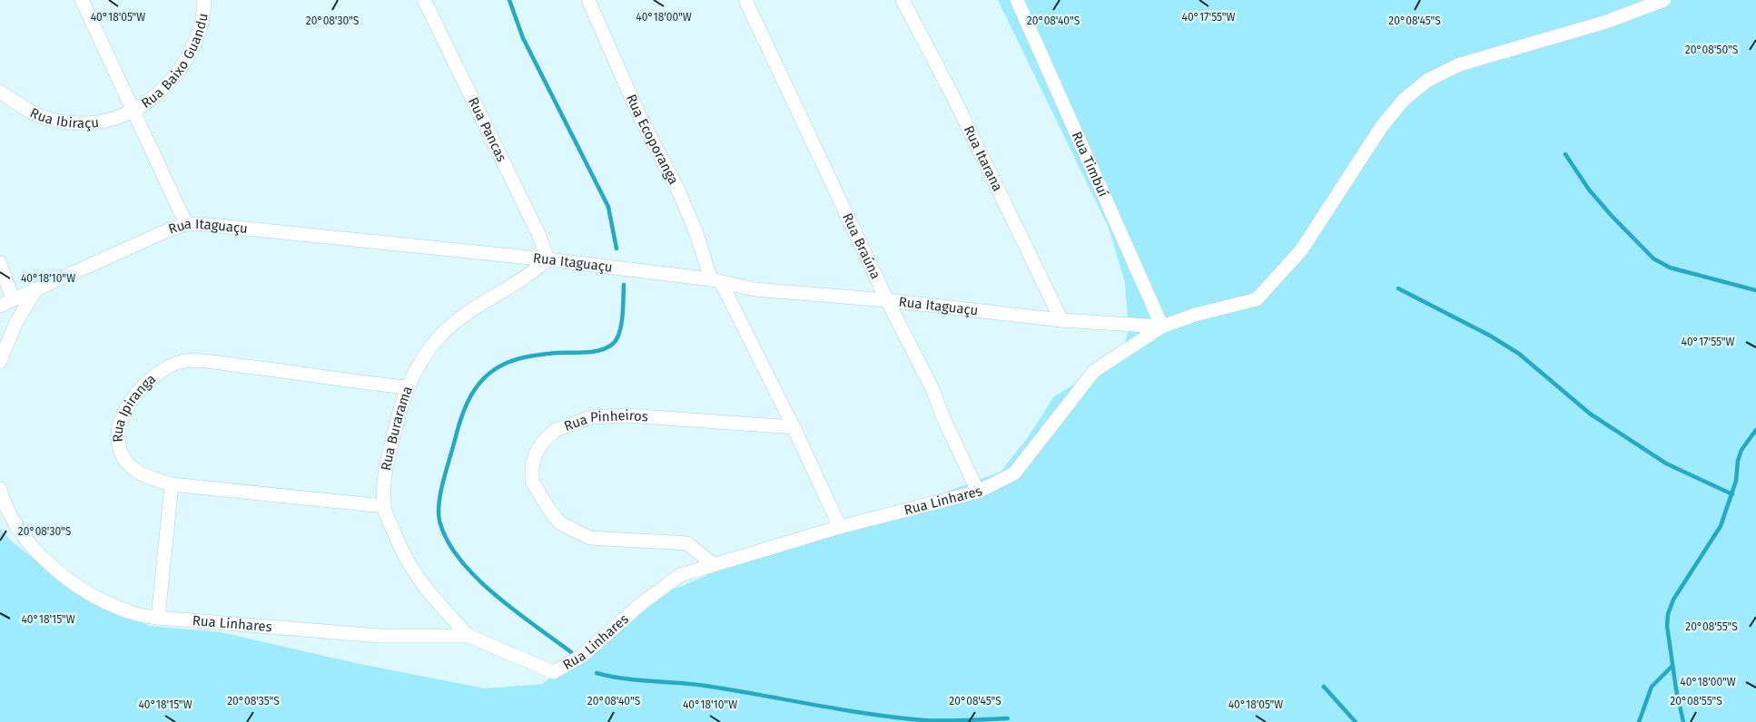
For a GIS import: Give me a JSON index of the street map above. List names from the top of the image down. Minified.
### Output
{"streets":{"street":["Rua Baixo Guandu","Rua Ibiraçu","Rua Pancas","Rua Ecoporanga","Rua Itarana","Rua Timbuí","Rua Itaguaçu","Rua Braúna","Rua Ipiranga","Rua Pinheiros","Rua Burarama","Rua Linhares"]},"crossings":[["Rua Baixo Guandu","Rua Ibiraçu"],["Rua Pancas","Rua Itaguaçu"],["Rua Pancas","Rua Burarama"],["Rua Ecoporanga","Rua Itaguaçu"],["Rua Ecoporanga","Rua Pinheiros"],["Rua Ecoporanga","Rua Linhares"],["Rua Itarana","Rua Itaguaçu"],["Rua Timbuí","Rua Itaguaçu"],["Rua Timbuí","Rua Linhares"],["Rua Itaguaçu","Rua Braúna"],["Rua Itaguaçu","Rua Burarama"],["Rua Itaguaçu","Rua Linhares"],["Rua Braúna","Rua Linhares"],["Rua Ipiranga","Rua Burarama"],["Rua Pinheiros","Rua Linhares"],["Rua Burarama","Rua Linhares"]],"coordinates":["40°18'05\"W","40°17'55\"W","40°18'00\"W","20°08'30\"S","20°08'40\"S","20°08'45\"S","20°08'50\"S","40°18'10\"W","40°18'15\"W","20°08'55\"S","20°08'35\"S"]}
